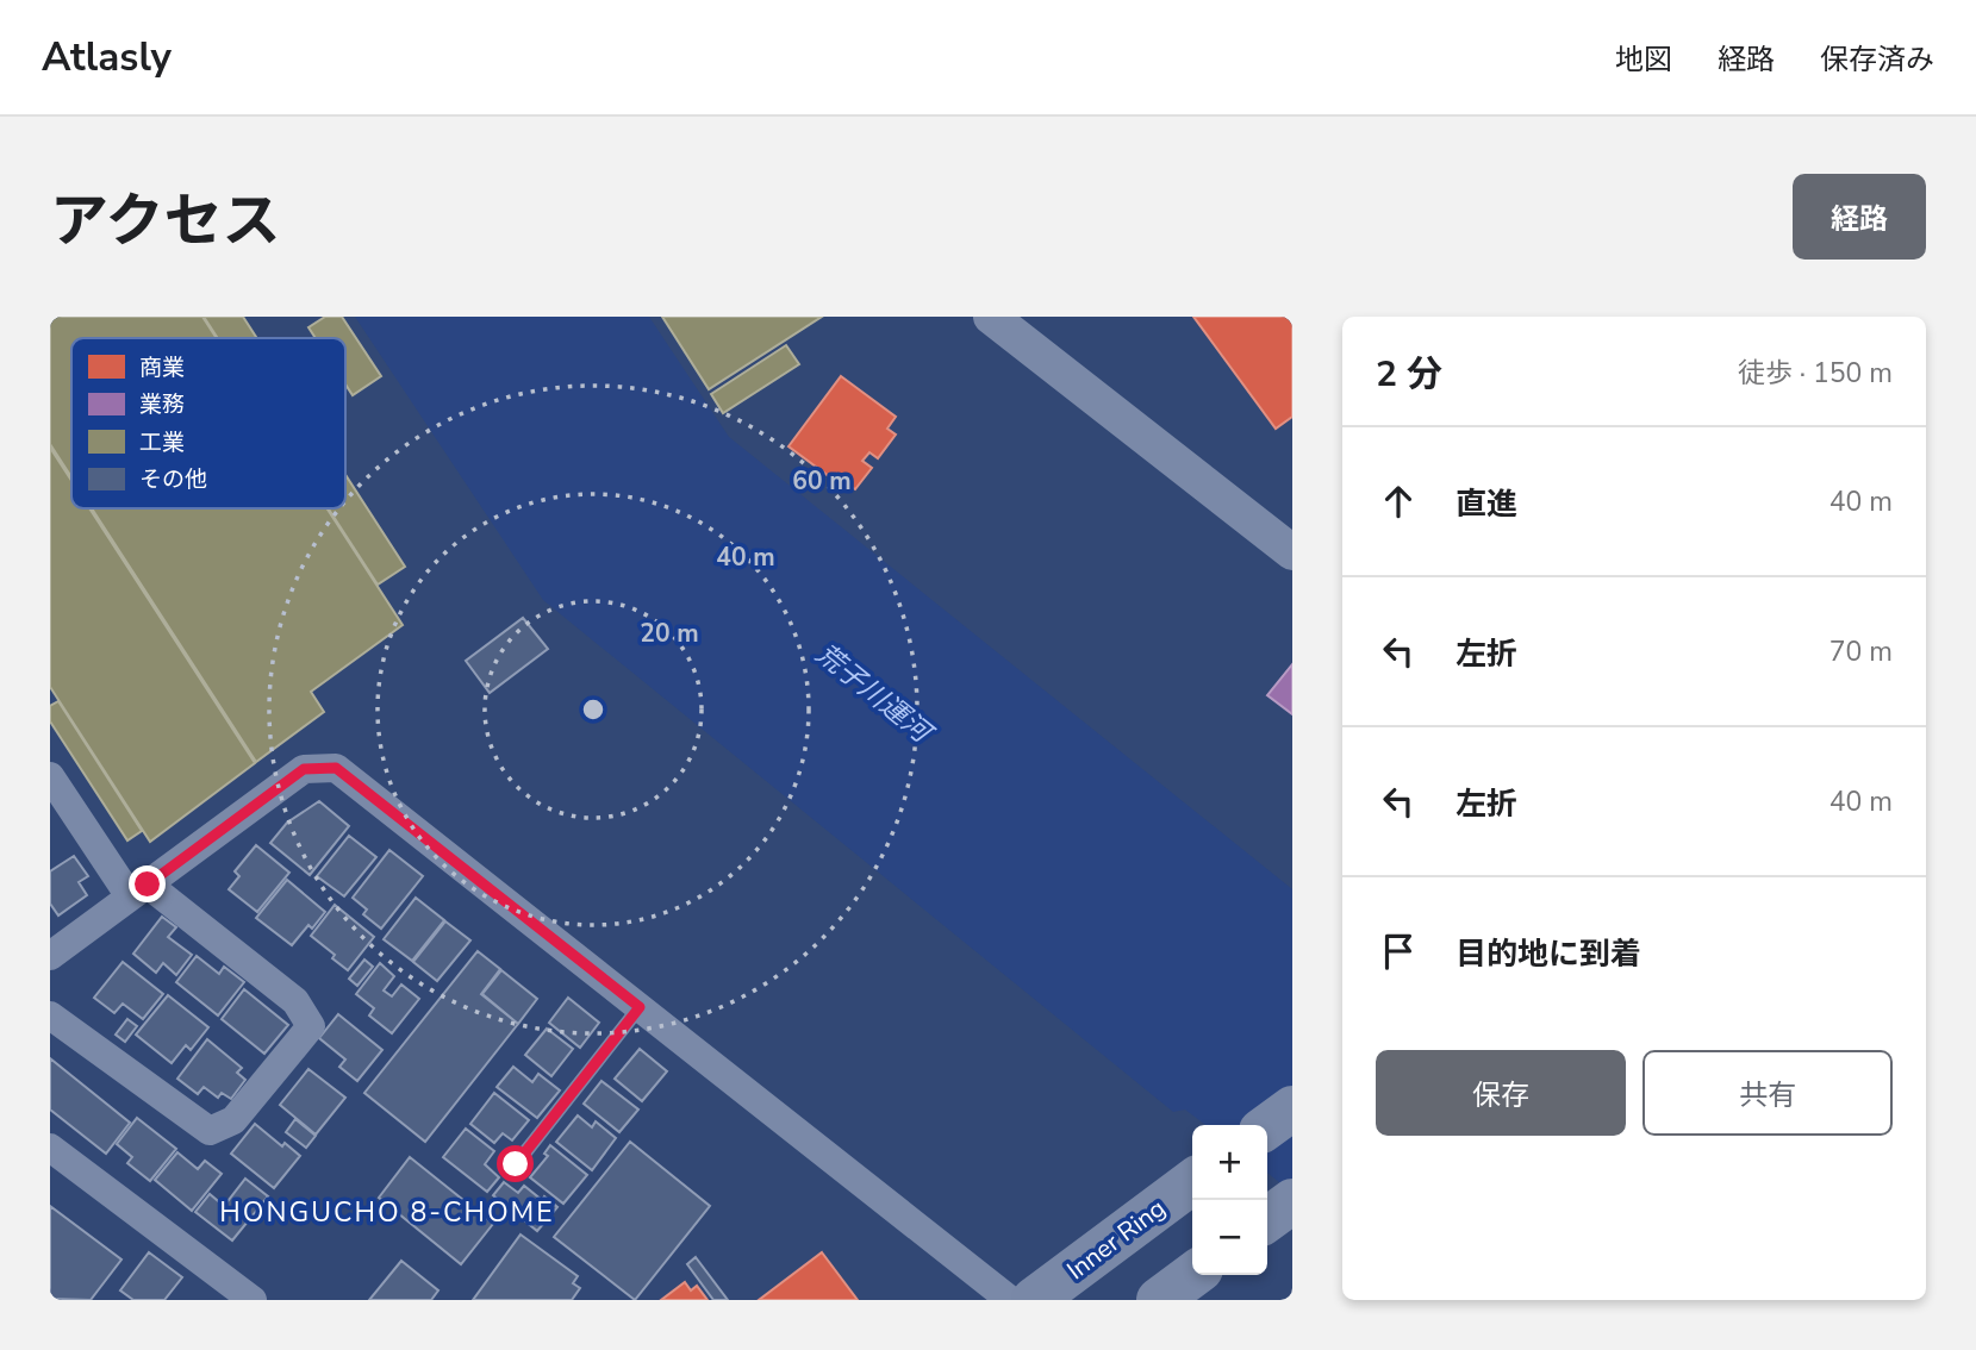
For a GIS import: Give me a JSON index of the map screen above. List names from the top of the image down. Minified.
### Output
{"streets":{"main road":["Inner Ring"]},"districts":["HONGUCHO 8-CHOME"],"water":["荒子川運河"],"legend":["商業","業務","工業","その他"],"page":{"header":"Atlasly","nav":["地図","経路","保存済み"],"title":"アクセス","buttons":["経路",["保存","共有"]],"heading":["2 分","徒歩 · 150 m"],"list":[["直進","40 m"],["左折","70 m"],["左折","40 m"],"目的地に到着"],"map_buttons":["+","−"]},"rings":["60 m","40 m","20 m"]}
